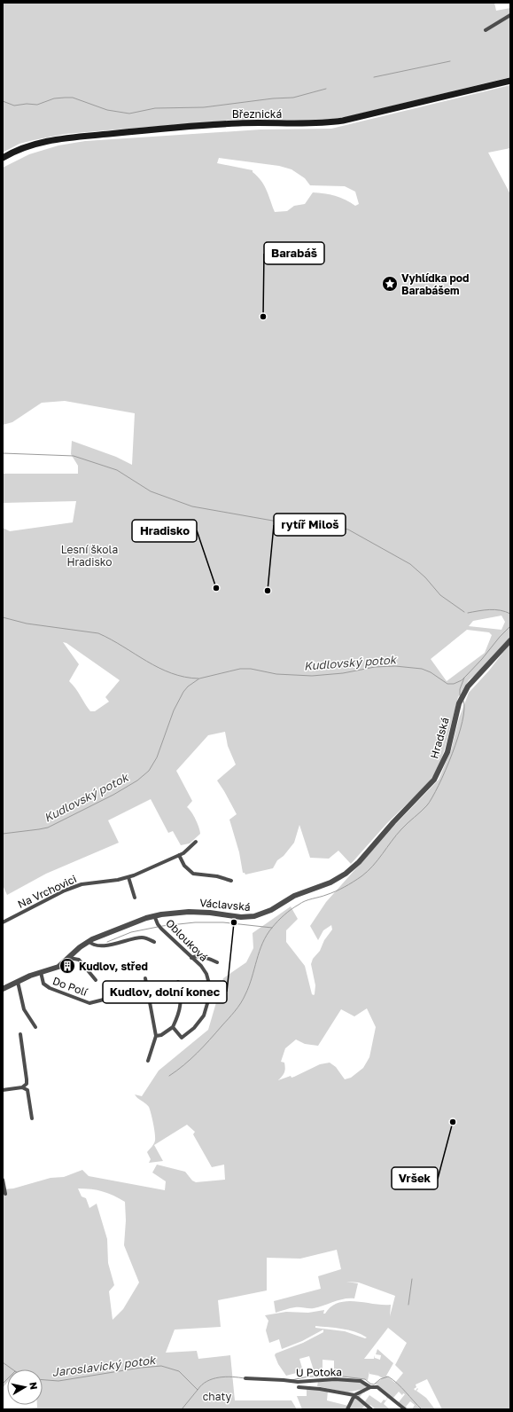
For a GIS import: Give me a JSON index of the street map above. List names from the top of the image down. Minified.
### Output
{"streets":{"main road":["Březnická"],"street":["Hradská","Na Vrchovici","Václavská","Oblouková","Do Polí","U Potoka"]},"crossings":[["Hradská","Václavská"],["Václavská","Oblouková"],["Václavská","Do Polí"]],"water":["Kudlovský potok","Jaroslavický potok"],"parks":["Lesní škola Hradisko","chaty"],"places":{"place":["Vyhlídka pod Barabášem"],"other":["Barabáš","Hradisko","rytíř Miloš","Kudlov, dolní konec","Vršek"],"building":["Kudlov, střed"]},"north":"right"}
